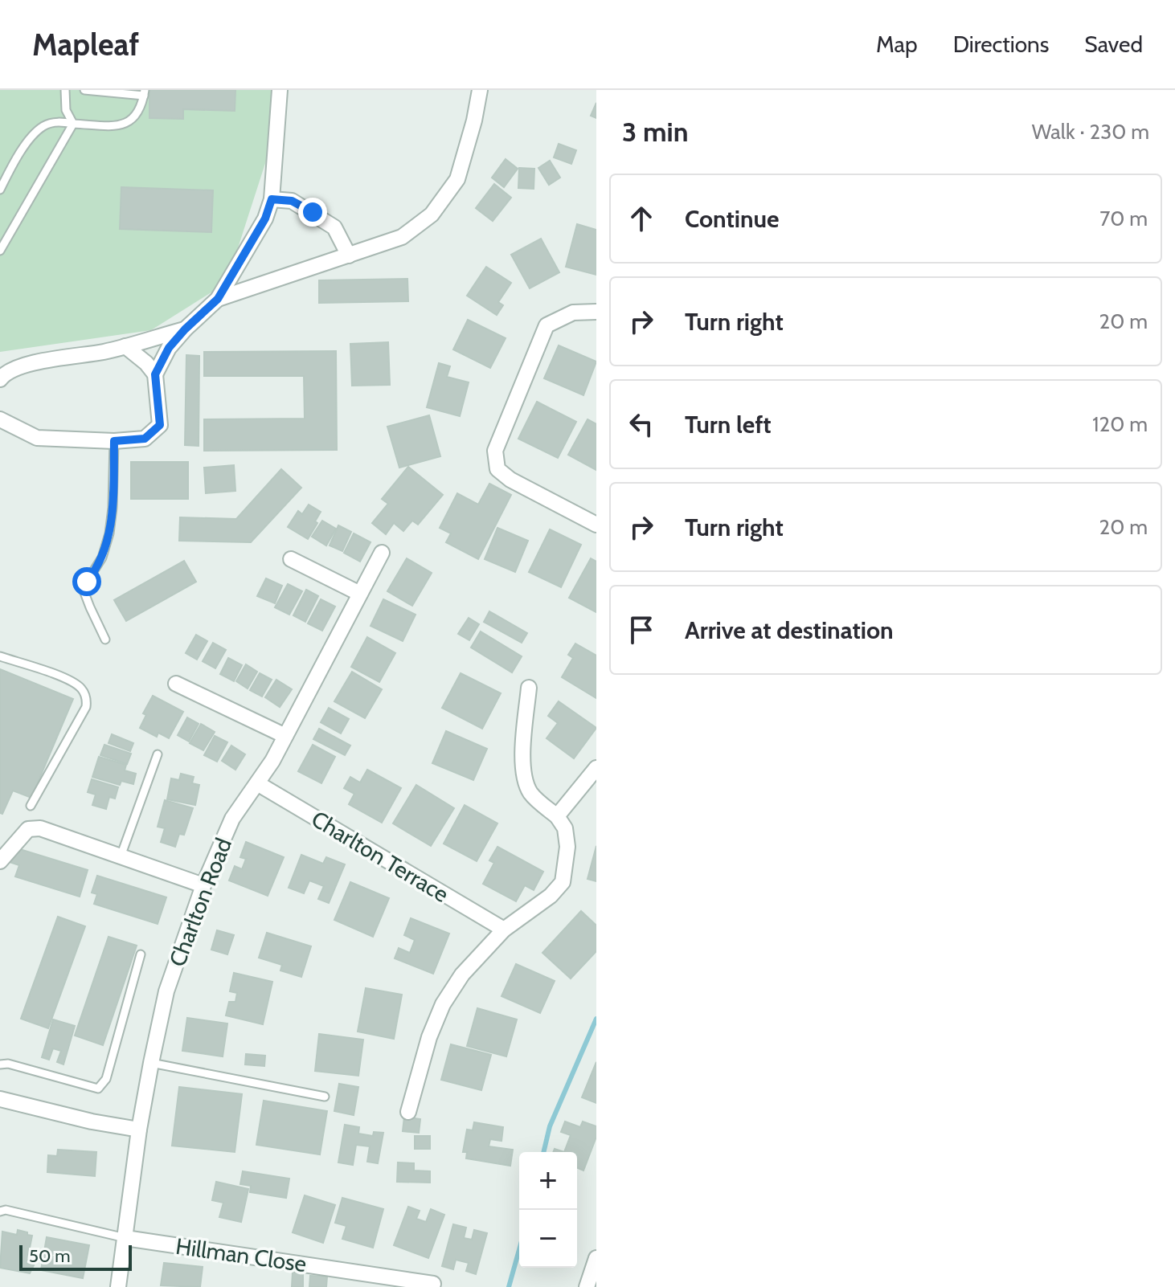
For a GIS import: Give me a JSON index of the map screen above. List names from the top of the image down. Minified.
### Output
{"streets":{"street":["Charlton Terrace","Charlton Road","Hillman Close"]},"crossings":[["Charlton Terrace","Charlton Road"],["Charlton Road","Hillman Close"]],"scale_bar":"50 m","page":{"header":"Mapleaf","nav":["Map","Directions","Saved"],"heading":["3 min","Walk · 230 m"],"list":[["Continue","70 m"],["Turn right","20 m"],["Turn left","120 m"],["Turn right","20 m"],"Arrive at destination"],"map_buttons":["+","−"],"scale":"50 m"}}
